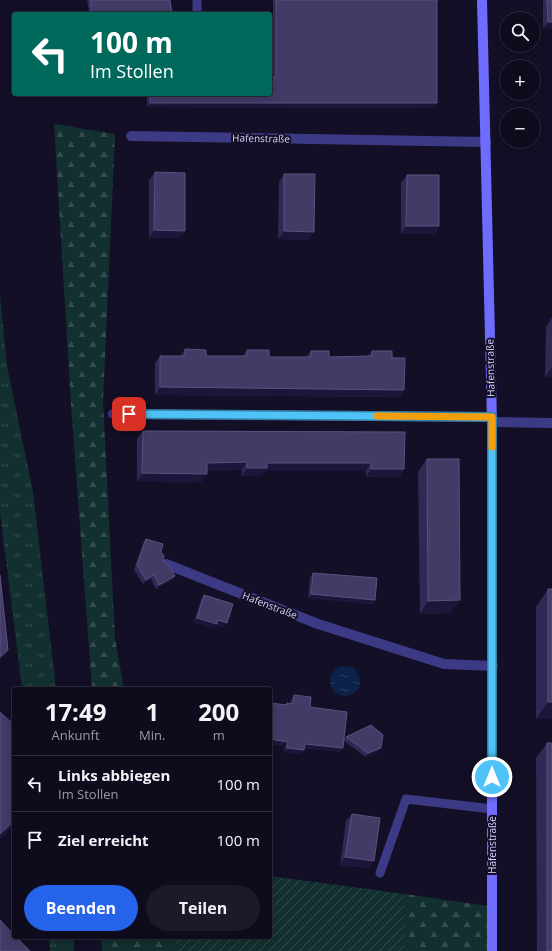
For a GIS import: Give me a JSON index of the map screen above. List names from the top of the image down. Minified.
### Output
{"streets":{"street":["Hafenstraße"]},"page":{"map_buttons":["+","−"],"turn":["100 m","Im Stollen"],"eta":["17:49","Ankunft","1","Min.","200","m"],"list":[{"name":"Links abbiegen","note":"Im Stollen","value":"100 m"},{"name":"Ziel erreicht","value":"100 m"}],"buttons":["Beenden","Teilen"]}}
